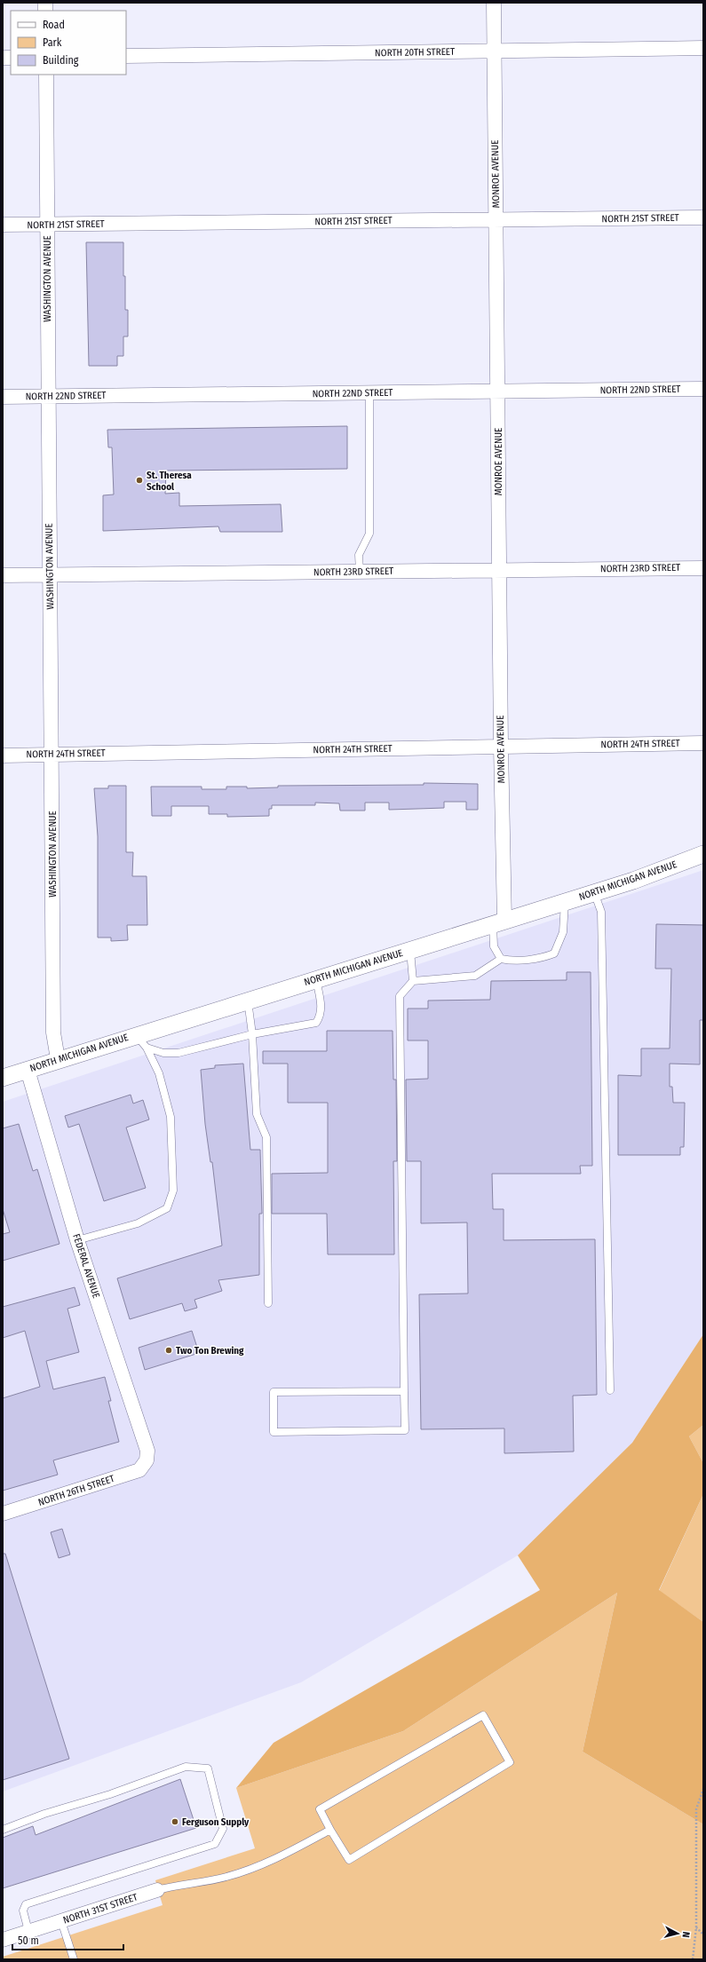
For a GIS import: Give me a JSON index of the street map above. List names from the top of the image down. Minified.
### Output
{"streets":{"street":["NORTH 20TH STREET","MONROE AVENUE","NORTH 21ST STREET","WASHINGTON AVENUE","NORTH 22ND STREET","NORTH 23RD STREET","NORTH 24TH STREET","NORTH MICHIGAN AVENUE","FEDERAL AVENUE","NORTH 26TH STREET","NORTH 31ST STREET"]},"crossings":[["NORTH 20TH STREET","MONROE AVENUE"],["MONROE AVENUE","NORTH 21ST STREET"],["MONROE AVENUE","NORTH 22ND STREET"],["MONROE AVENUE","NORTH 23RD STREET"],["MONROE AVENUE","NORTH 24TH STREET"],["MONROE AVENUE","NORTH MICHIGAN AVENUE"],["NORTH 21ST STREET","WASHINGTON AVENUE"],["WASHINGTON AVENUE","NORTH 22ND STREET"],["WASHINGTON AVENUE","NORTH 23RD STREET"],["WASHINGTON AVENUE","NORTH 24TH STREET"],["WASHINGTON AVENUE","NORTH MICHIGAN AVENUE"],["NORTH MICHIGAN AVENUE","FEDERAL AVENUE"],["FEDERAL AVENUE","NORTH 26TH STREET"]],"places":["St. Theresa School","Two Ton Brewing","Ferguson Supply"],"legend":["Road","Park","Building"],"scale_bar":"50 m","north":"right"}
